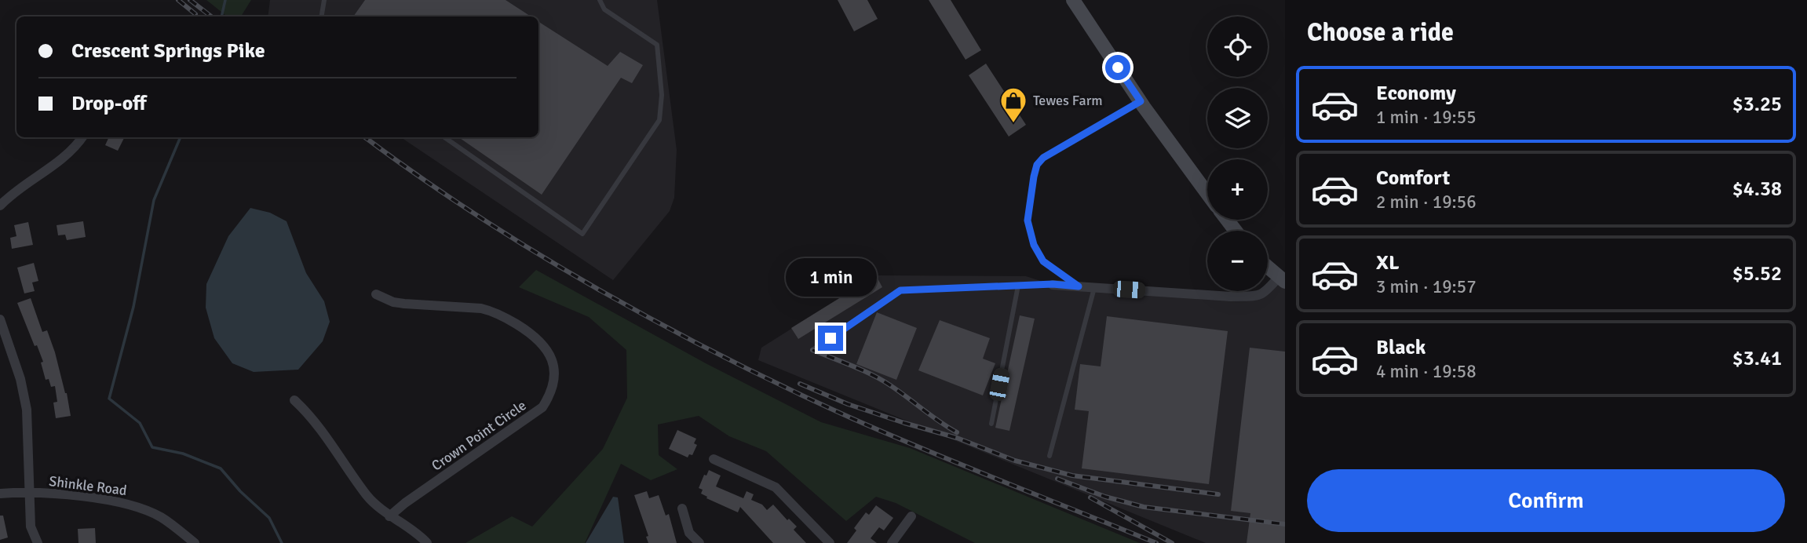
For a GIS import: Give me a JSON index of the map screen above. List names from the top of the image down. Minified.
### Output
{"streets":{"street":["Crown Point Circle","Shinkle Road"]},"places":{"shop":["Tewes Farm"]},"page":{"heading":"Choose a ride","map_buttons":["+","−"],"banner":["Crescent Springs Pike","Drop-off"],"list":[{"name":"Economy","note":"1 min · 19:55","value":"$3.25"},{"name":"Comfort","note":"2 min · 19:56","value":"$4.38"},{"name":"XL","note":"3 min · 19:57","value":"$5.52"},{"name":"Black","note":"4 min · 19:58","value":"$3.41"}],"bubble":"1 min","buttons":"Confirm"}}
